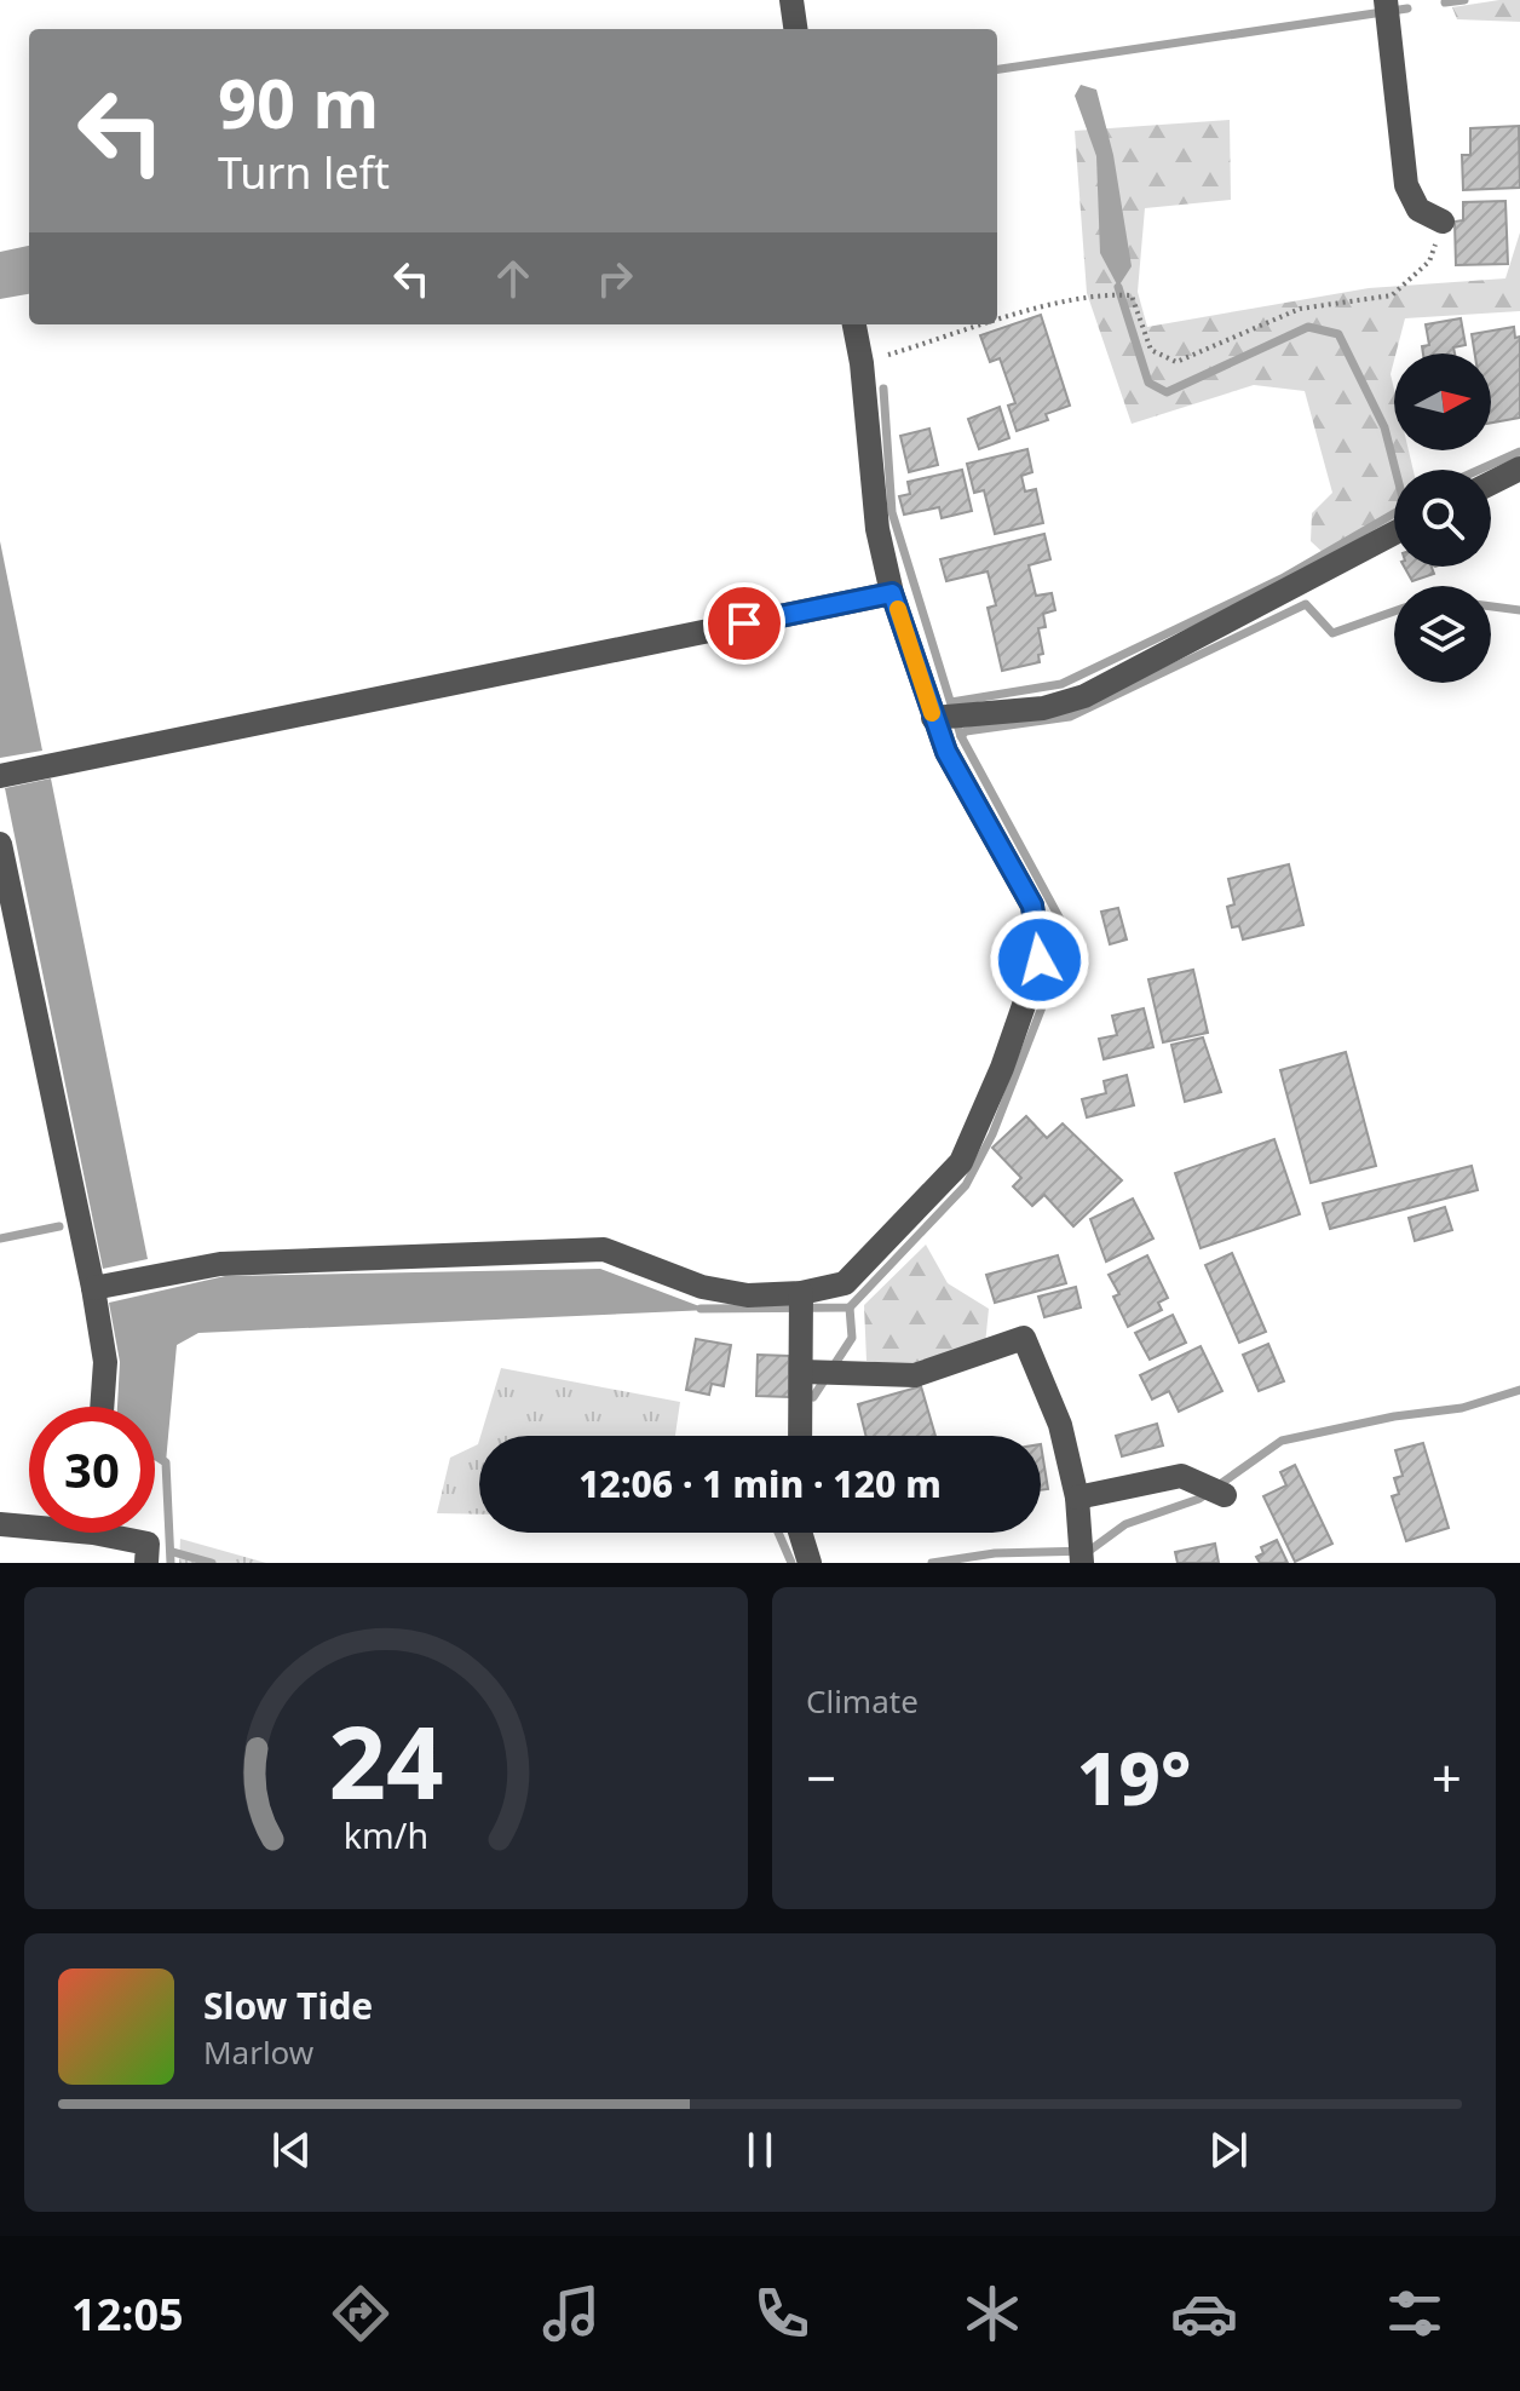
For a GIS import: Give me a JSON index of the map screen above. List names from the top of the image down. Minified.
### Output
{"north":"right","page":{"turn":["90 m","Turn left"],"limit":"30","trip":"12:06 · 1 min · 120 m","tile":"Climate","heat":["−","19°","+"],"song":["Slow Tide","Marlow"],"tabs":"12:05","gauge":["24","km/h"]}}
